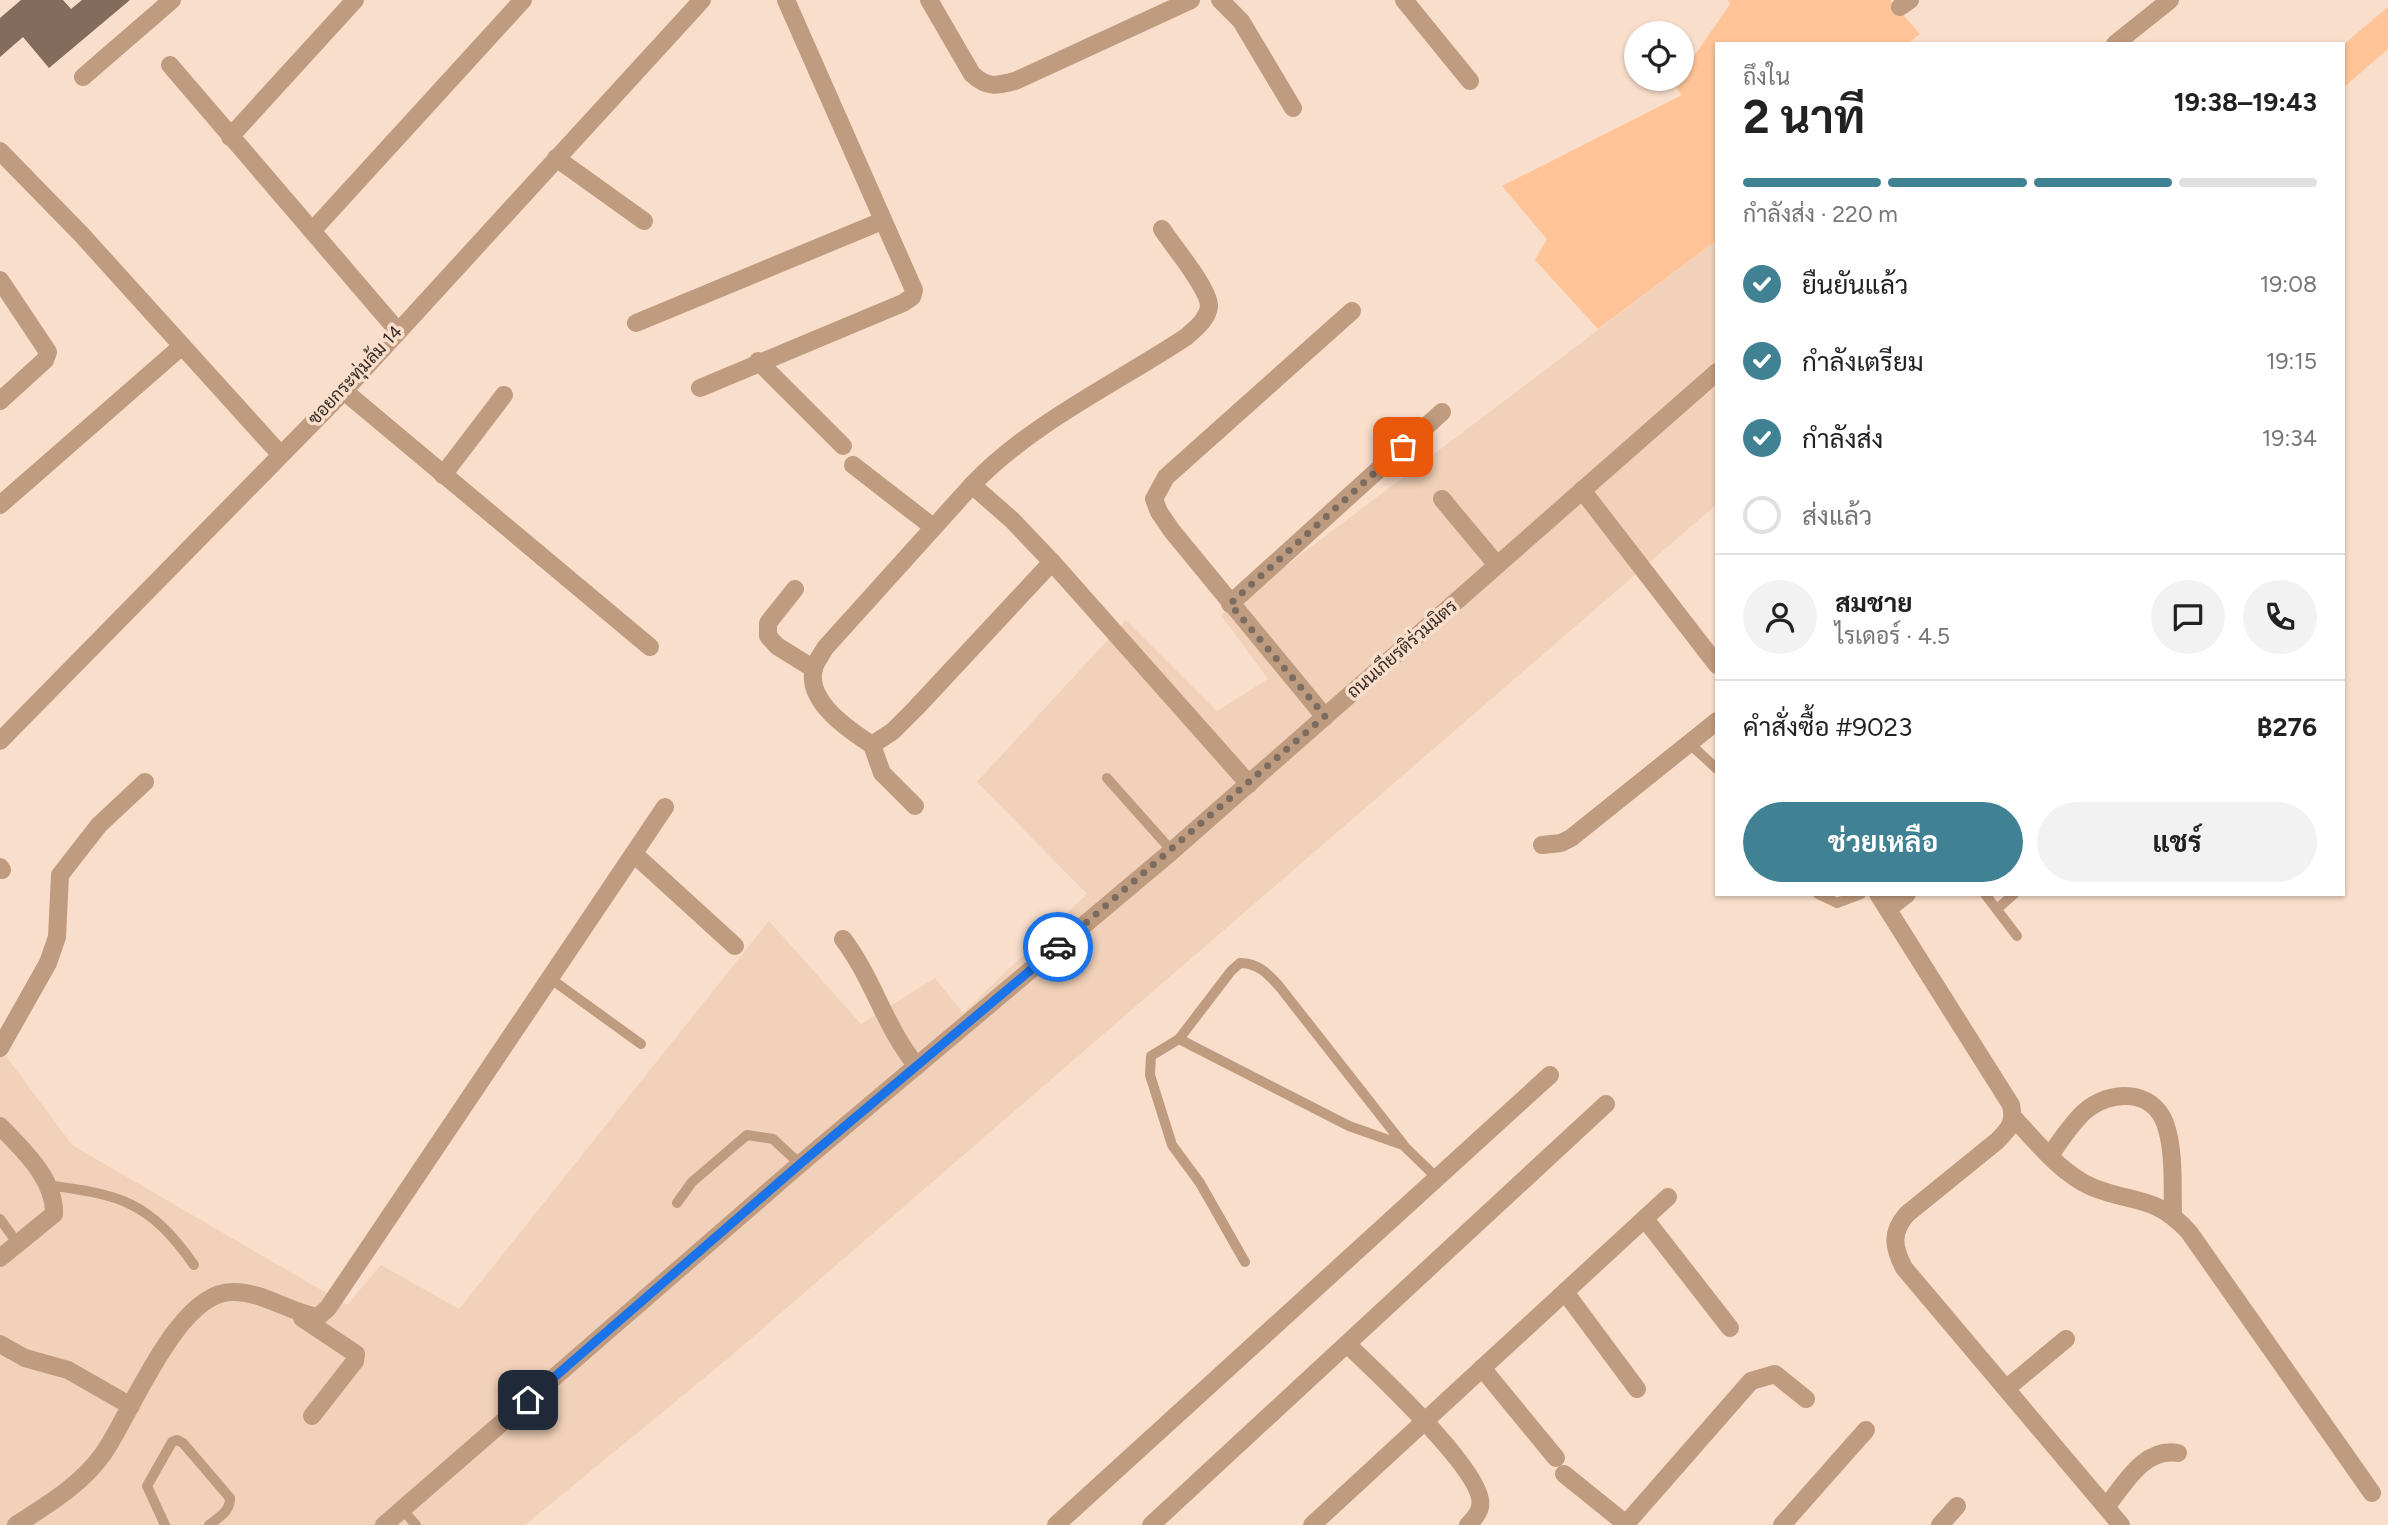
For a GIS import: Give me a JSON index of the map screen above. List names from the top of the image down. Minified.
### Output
{"streets":{"street":["ซอยกระทุ่มล้ม 14","ถนนเกียรติร่วมมิตร"]},"page":{"heading":["2 นาที","ถึงใน","19:38–19:43"],"panel":["สมชาย","ไรเดอร์ · 4.5","คำสั่งซื้อ #9023","฿276"],"bar":"กำลังส่ง · 220 m","list":[["ยืนยันแล้ว","19:08"],["กำลังเตรียม","19:15"],["กำลังส่ง","19:34"],"ส่งแล้ว"],"buttons":["ช่วยเหลือ","แชร์"]}}
